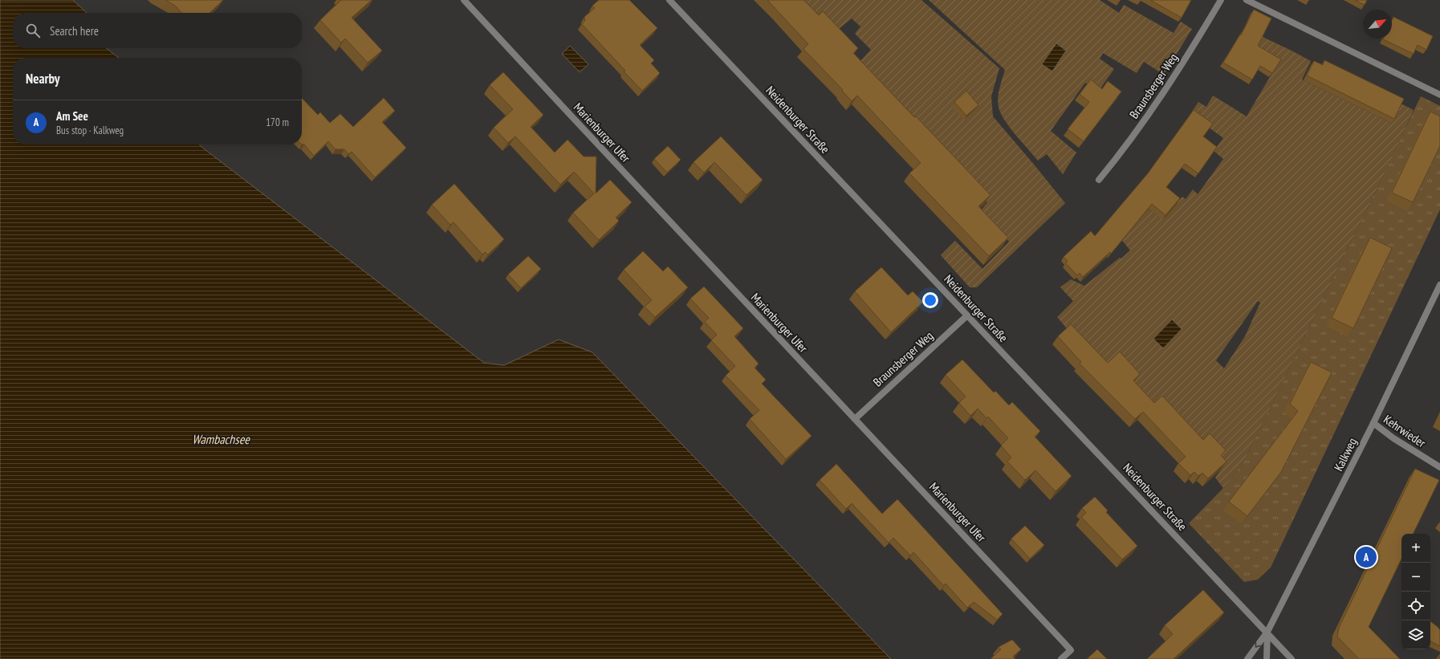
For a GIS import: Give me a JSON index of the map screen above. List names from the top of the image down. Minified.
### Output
{"streets":{"street":["Braunsberger Weg","Neidenburger Straße","Marienburger Ufer","Kehrwieder","Kalkweg"]},"crossings":[["Braunsberger Weg","Neidenburger Straße"],["Braunsberger Weg","Marienburger Ufer"],["Neidenburger Straße","Kalkweg"],["Kehrwieder","Kalkweg"]],"water":["Wambachsee"],"north":"top right","page":{"search":"Search here","heading":"Nearby","list":[{"mark":"A","name":"Am See","note":"Bus stop · Kalkweg","value":"170 m"}],"map_buttons":["+","−"],"pins":"A"}}
